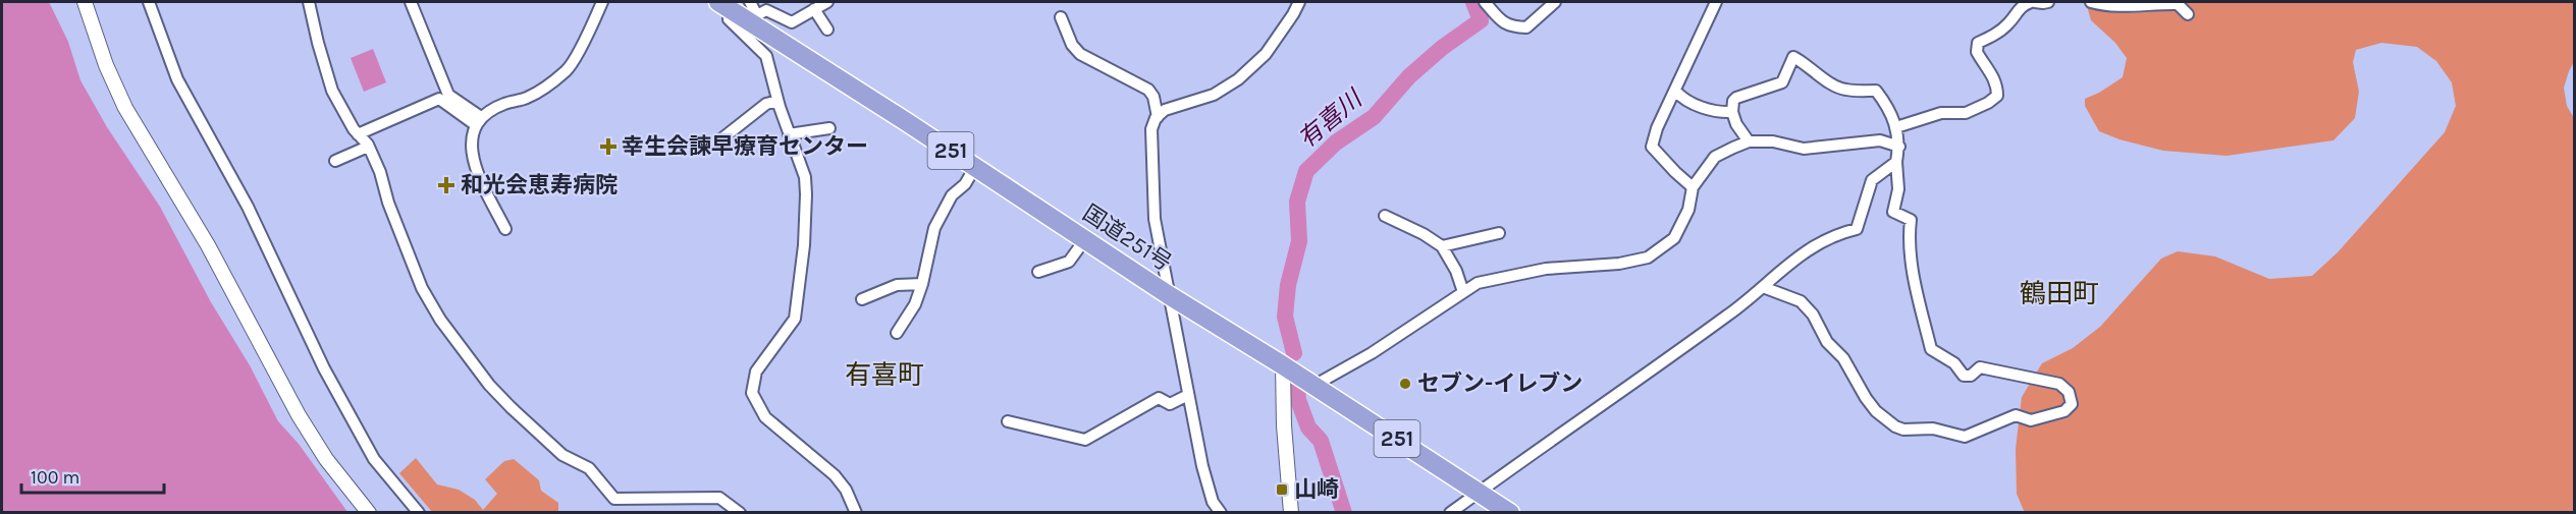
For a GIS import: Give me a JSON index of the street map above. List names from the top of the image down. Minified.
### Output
{"streets":{"highway":["251","国道251号"]},"districts":["鶴田町","有喜町"],"water":["有喜川"],"places":{"health":["幸生会諫早療育センター","和光会恵寿病院"],"other":["セブン-イレブン"],"transit":["山崎"]},"scale_bar":"100 m"}
